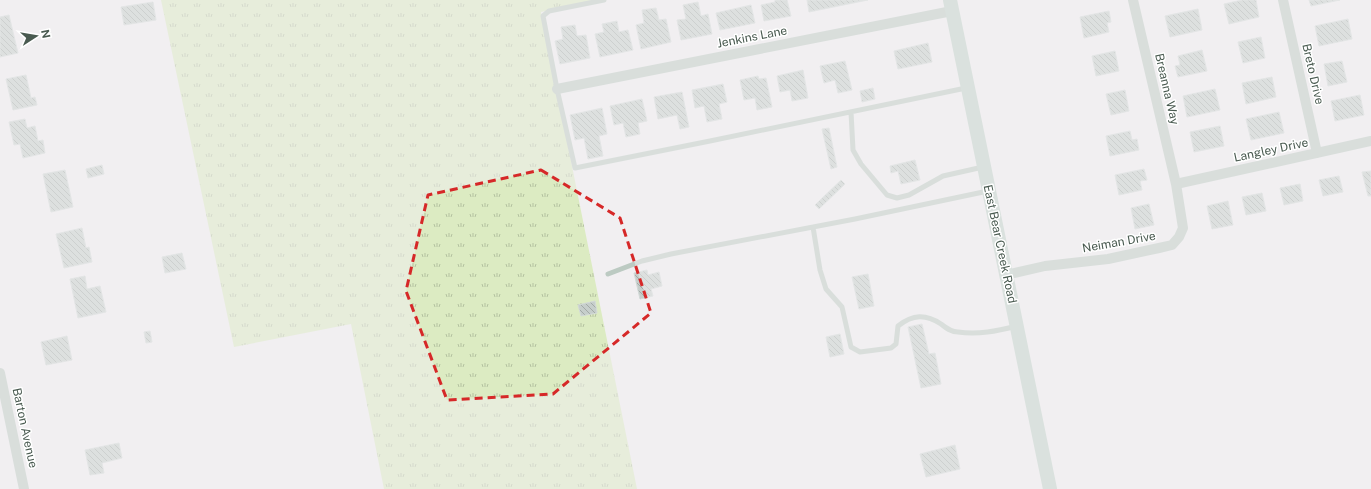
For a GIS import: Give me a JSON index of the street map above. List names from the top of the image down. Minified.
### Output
{"streets":{"main road":["East Bear Creek Road"],"street":["Jenkins Lane","Breto Drive","Breanna Way","Langley Drive","Neiman Drive","Barton Avenue"]},"crossings":[["Jenkins Lane","East Bear Creek Road"],["Breto Drive","Langley Drive"],["Breanna Way","Langley Drive"],["Breanna Way","Neiman Drive"],["Langley Drive","Neiman Drive"],["Neiman Drive","East Bear Creek Road"]],"north":"right"}
